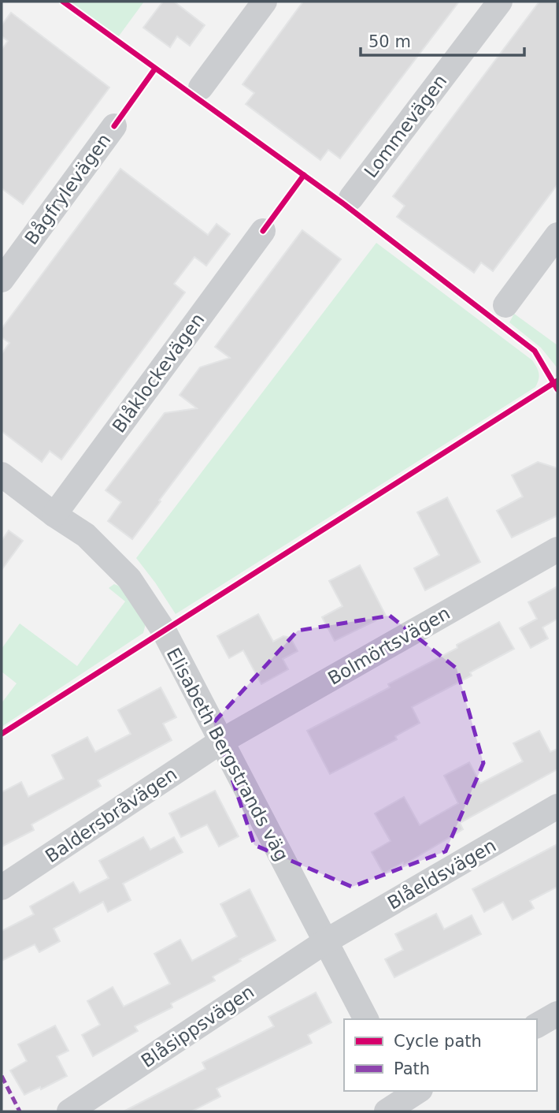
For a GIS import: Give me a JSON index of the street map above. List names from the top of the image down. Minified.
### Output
{"streets":{"street":["Lommevägen","Bågfrylevägen","Blåklockevägen","Bolmörtsvägen","Elisabeth Bergstrands väg","Baldersbråvägen","Blåeldsvägen","Blåsippsvägen"]},"crossings":[["Blåklockevägen","Elisabeth Bergstrands väg"],["Bolmörtsvägen","Elisabeth Bergstrands väg"],["Bolmörtsvägen","Baldersbråvägen"],["Elisabeth Bergstrands väg","Baldersbråvägen"],["Elisabeth Bergstrands väg","Blåeldsvägen"],["Elisabeth Bergstrands väg","Blåsippsvägen"],["Blåeldsvägen","Blåsippsvägen"]],"legend":["Cycle path","Path"],"scale_bar":"50 m"}
